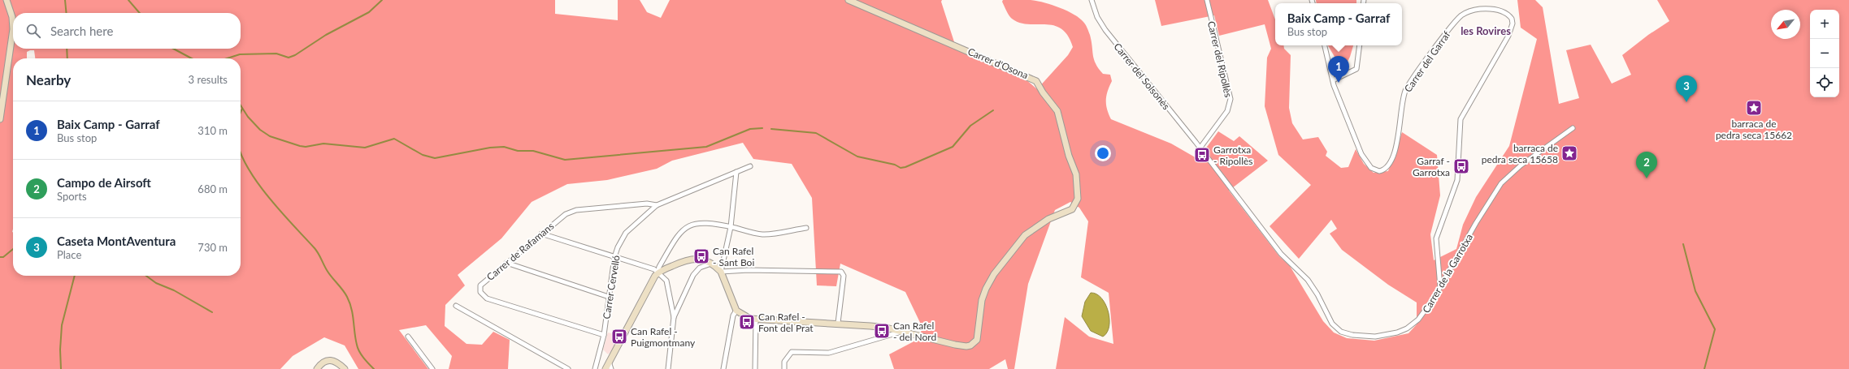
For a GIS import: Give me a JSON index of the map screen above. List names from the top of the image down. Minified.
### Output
{"streets":{"street":["Carrer del Ripollès","Carrer del Garraf","Carrer d'Osona","Carrer del Solsonès","Carrer de Rafamans","Carrer de la Garrotxa","Carrer Cervelló"]},"crossings":[["Carrer del Ripollès","Carrer del Solsonès"],["Carrer del Ripollès","Carrer de la Garrotxa"],["Carrer del Garraf","Carrer de la Garrotxa"],["Carrer del Solsonès","Carrer de la Garrotxa"],["Carrer de Rafamans","Carrer Cervelló"]],"districts":["les Rovires"],"places":{"place":["barraca de pedra seca 15662","barraca de pedra seca 15658"],"bus stop":["Garrotxa - Ripollès","Garraf - Garrotxa","Can Rafel - Sant Boi","Can Rafel - Font del Prat","Can Rafel - del Nord","Can Rafel - Puigmontmany"]},"north":"bottom left","page":{"popup":["Baix Camp - Garraf","Bus stop"],"map_buttons":["+","−"],"search":"Search here","pins":["1","3","2"],"heading":["Nearby","3 results"],"list":[{"mark":"1","name":"Baix Camp - Garraf","note":"Bus stop","value":"310 m"},{"mark":"2","name":"Campo de Airsoft","note":"Sports","value":"680 m"},{"mark":"3","name":"Caseta MontAventura","note":"Place","value":"730 m"}]}}
